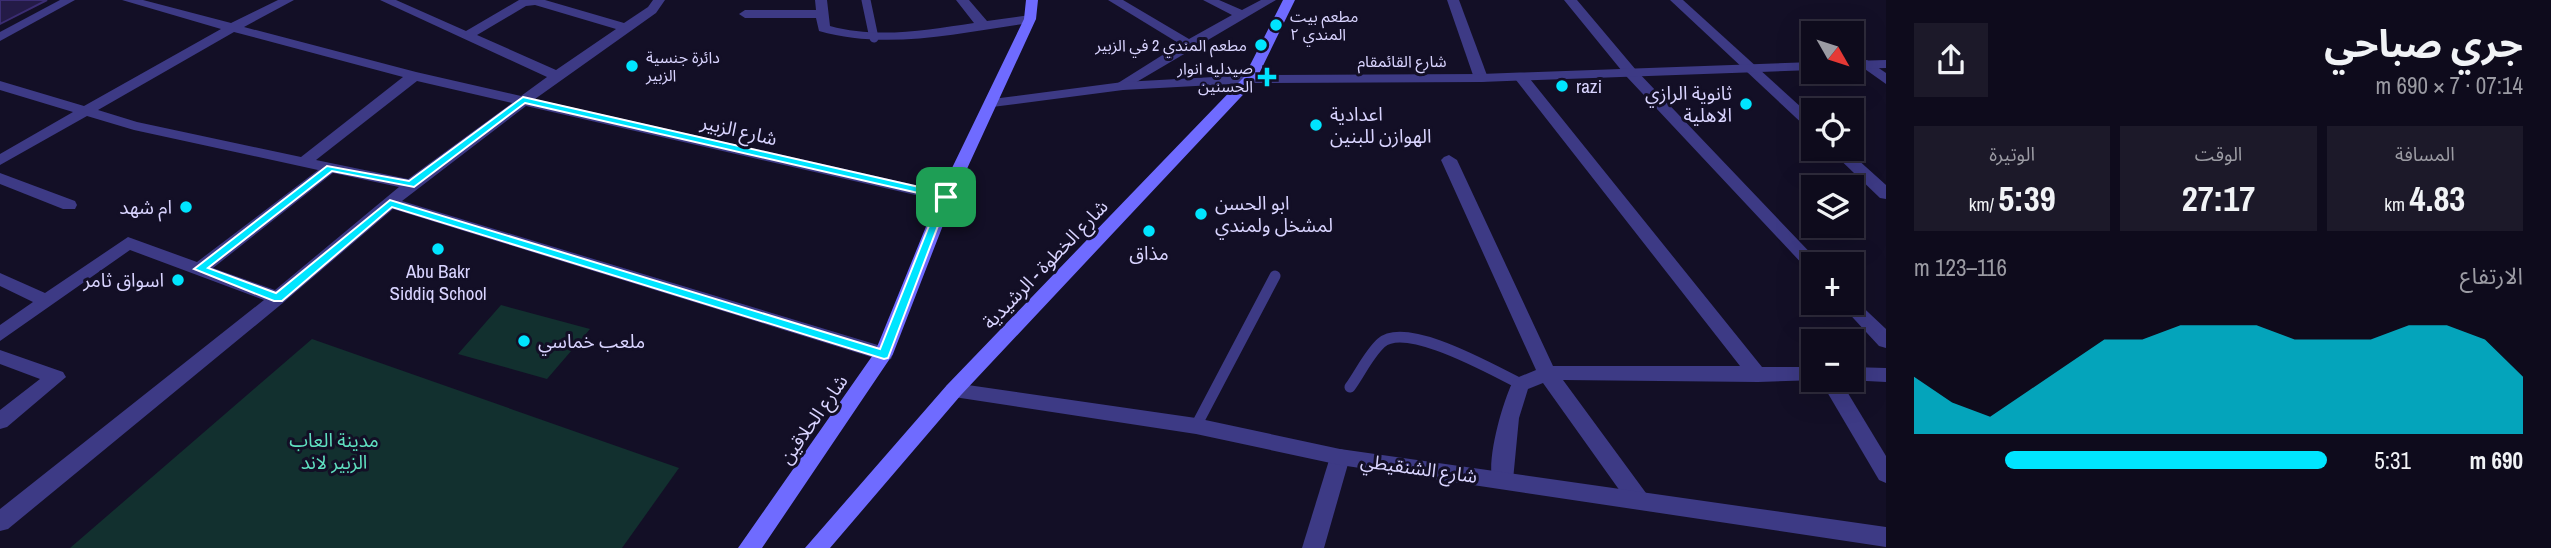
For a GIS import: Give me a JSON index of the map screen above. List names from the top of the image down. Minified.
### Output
{"streets":{"main road":["شارع الخطوة - الرشيدية","شارع الحلاقين"],"street":["شارع القائمقام","شارع الزبير","شارع الشنقيطي"]},"crossings":[["شارع القائمقام","شارع الخطوة - الرشيدية"],["شارع القائمقام","شارع الحلاقين"],["شارع الزبير","شارع الحلاقين"],["شارع الخطوة - الرشيدية","شارع الشنقيطي"]],"parks":["مدينة العاب الزبير لاند"],"places":{"other":["مطعم بيت المندي ٢","مطعم المندي 2 في الزبير","دائرة جنسية الزبير","razi","ثانوية الرازي الاهلية","اعدادية الهوازن للبنين","ام شهد","ابو الحسن لمشخل ولمندي","مذاق","Abu Bakr Siddiq School","اسواق ثامر","ملعب خماسي"],"health":["صيدليه انوار الحسنين"]},"north":"bottom right","page":{"heading":["جري صباحي","07:14 · 7 × 690 m"],"map_buttons":["+","−"],"stats":[["المسافة","4.83 km"],["الوقت","27:17"],["الوتيرة","5:39 /km"]],"chart":["الارتفاع","116–123 m"],"list":[{"name":"690 m","note":"5:31"}]}}
